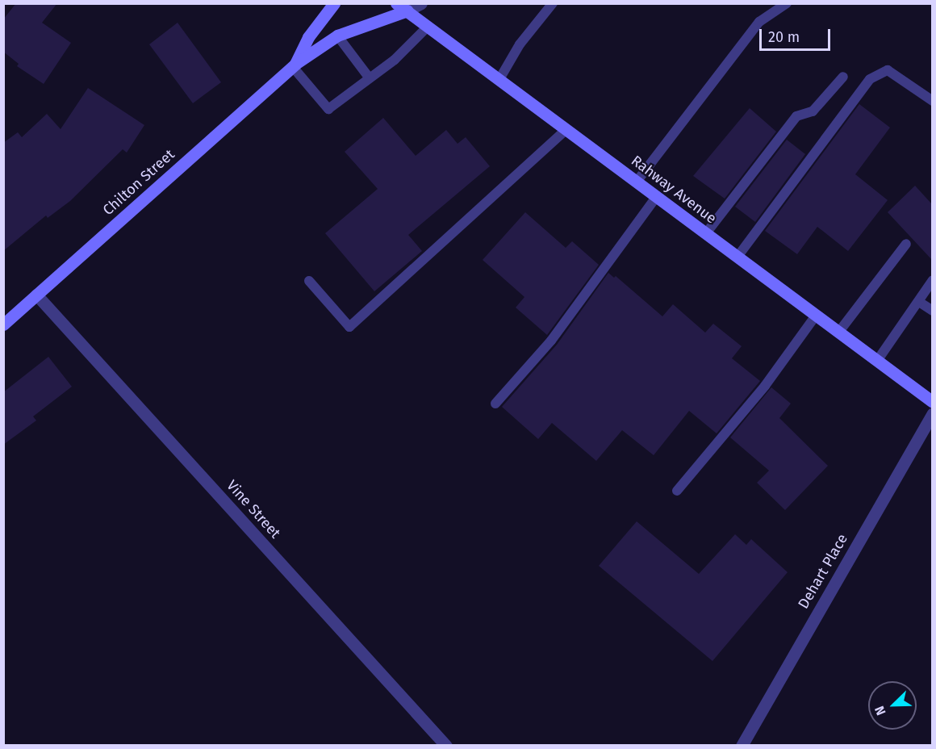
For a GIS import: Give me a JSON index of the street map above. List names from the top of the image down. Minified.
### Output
{"streets":{"main road":["Chilton Street","Rahway Avenue"],"street":["Vine Street","Dehart Place"]},"crossings":[["Chilton Street","Rahway Avenue"],["Chilton Street","Vine Street"]],"scale_bar":"20 m","north":"bottom left"}
